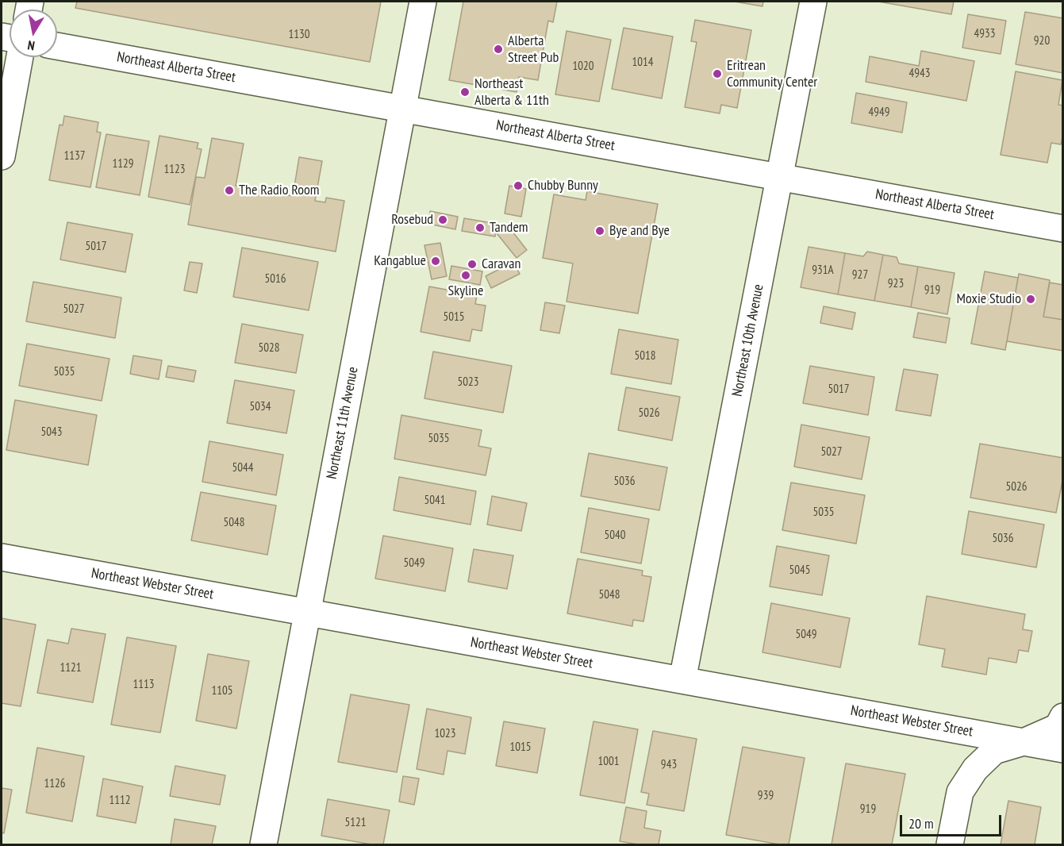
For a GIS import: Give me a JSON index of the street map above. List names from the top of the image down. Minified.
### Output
{"streets":{"street":["Northeast Alberta Street","Northeast 10th Avenue","Northeast 11th Avenue","Northeast Webster Street"]},"crossings":[["Northeast Alberta Street","Northeast 10th Avenue"],["Northeast Alberta Street","Northeast 11th Avenue"],["Northeast 10th Avenue","Northeast Webster Street"],["Northeast 11th Avenue","Northeast Webster Street"]],"places":["Alberta Street Pub","Eritrean Community Center","Northeast Alberta & 11th","Chubby Bunny","The Radio Room","Rosebud","Tandem","Bye and Bye","Kangablue","Caravan","Skyline","Moxie Studio"],"house_numbers":["4933","1130","920","1014","1020","4943","4949","1137","1129","1123","5017","931A","927","5016","923","919","5027","5015","5028","5018","5035","5023","5017","5034","5026","5043","5035","5027","5044","5036","5026","5041","5035","5048","5040","5036","5049","5045","5048","5049","1121","1113","1105","1023","1015","1001","943","1126","939","1112","919","5121"],"scale_bar":"20 m","north":"bottom"}
